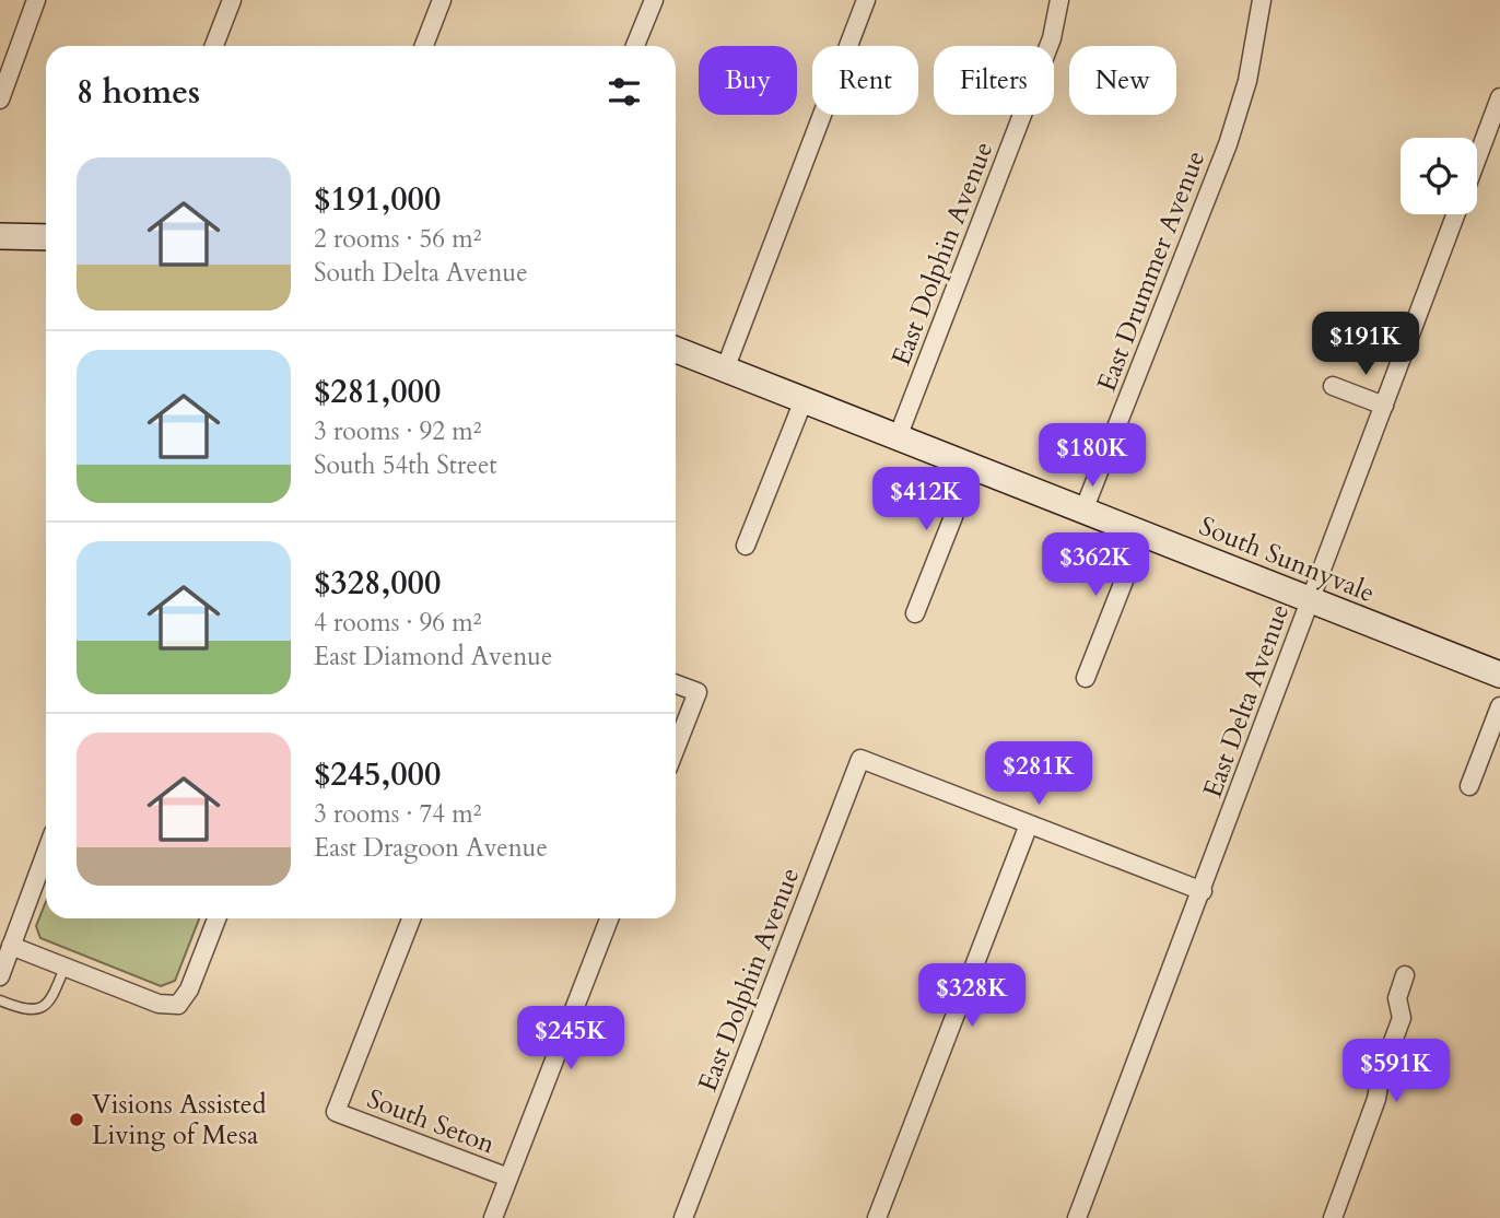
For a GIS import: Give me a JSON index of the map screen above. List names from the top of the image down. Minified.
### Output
{"streets":{"street":["East Dolphin Avenue","East Drummer Avenue","South Sunnyvale","East Delta Avenue","South Seton"]},"crossings":[["East Dolphin Avenue","South Sunnyvale"],["East Drummer Avenue","South Sunnyvale"],["South Sunnyvale","East Delta Avenue"]],"places":["Visions Assisted Living of Mesa"],"page":{"chip":["Buy","Rent","Filters","New"],"heading":"8 homes","list":[{"name":"$191,000","note":"2 rooms · 56 m² · South Delta Avenue"},{"name":"$281,000","note":"3 rooms · 92 m² · South 54th Street"},{"name":"$328,000","note":"4 rooms · 96 m² · East Diamond Avenue"},{"name":"$245,000","note":"3 rooms · 74 m² · East Dragoon Avenue"}],"price":["$191K","$180K","$412K","$362K","$281K","$328K","$245K","$591K"]}}
